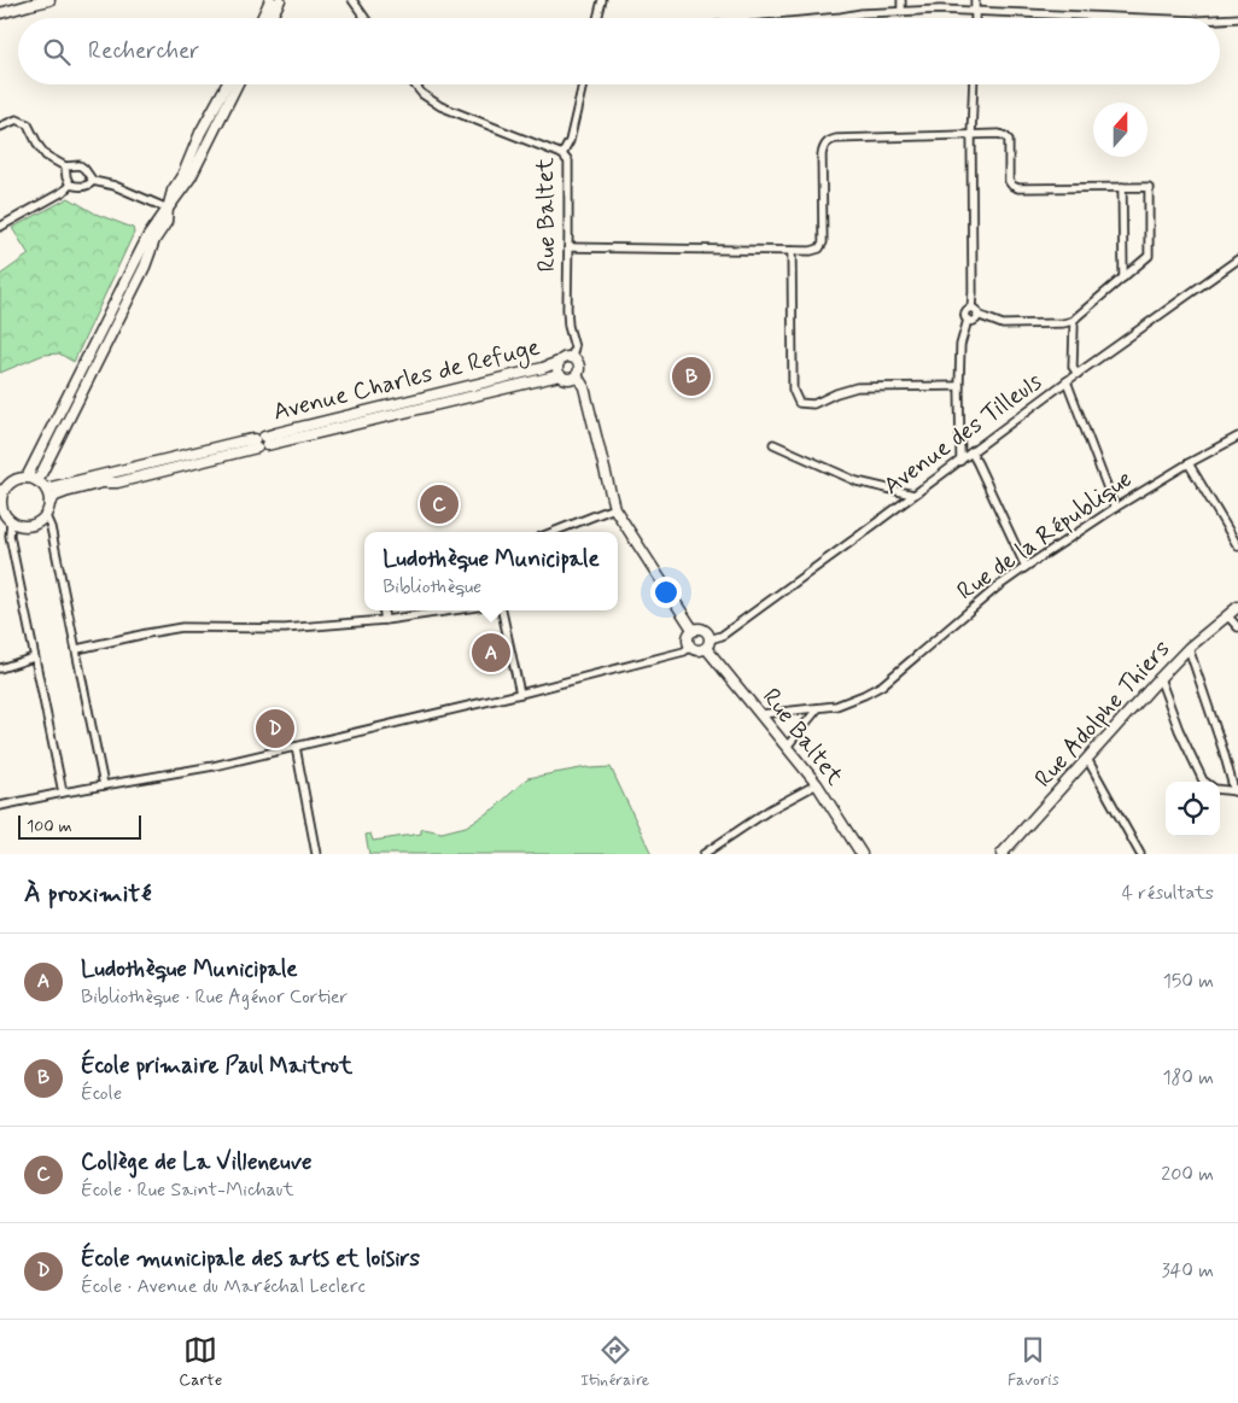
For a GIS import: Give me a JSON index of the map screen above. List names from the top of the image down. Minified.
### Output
{"streets":{"street":["Rue Baltet","Avenue Charles de Refuge","Avenue des Tilleuls","Rue de la République","Rue Adolphe Thiers"]},"crossings":[["Rue Baltet","Avenue Charles de Refuge"],["Rue Baltet","Avenue des Tilleuls"],["Rue Baltet","Rue de la République"]],"scale_bar":"100 m","north":"top","page":{"search":"Rechercher","pins":["B","C","A","D"],"popup":["Ludothèque Municipale","Bibliothèque"],"scale":"100 m","heading":["À proximité","4 résultats"],"list":[{"mark":"A","name":"Ludothèque Municipale","note":"Bibliothèque · Rue Agénor Cortier","value":"150 m"},{"mark":"B","name":"École primaire Paul Maitrot","note":"École","value":"180 m"},{"mark":"C","name":"Collège de La Villeneuve","note":"École · Rue Saint-Michaut","value":"200 m"},{"mark":"D","name":"École municipale des arts et loisirs","note":"École · Avenue du Maréchal Leclerc","value":"340 m"}],"nav":["Carte","Itinéraire","Favoris"]}}
